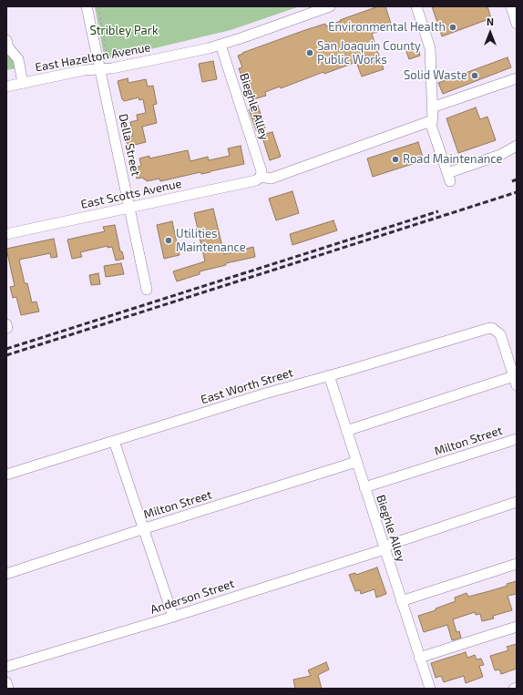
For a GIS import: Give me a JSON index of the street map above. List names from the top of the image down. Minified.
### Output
{"streets":{"street":["East Hazelton Avenue","Bieghle Alley","Della Street","East Scotts Avenue","East Worth Street","Milton Street","Anderson Street"]},"crossings":[["East Hazelton Avenue","Bieghle Alley"],["East Hazelton Avenue","Della Street"],["Bieghle Alley","East Scotts Avenue"],["Bieghle Alley","East Worth Street"],["Bieghle Alley","Milton Street"],["Bieghle Alley","Anderson Street"],["Della Street","East Scotts Avenue"]],"parks":["Stribley Park"],"places":["Environmental Health","San Joaquin County Public Works","Solid Waste","Road Maintenance","Utilities Maintenance"],"north":"top"}
